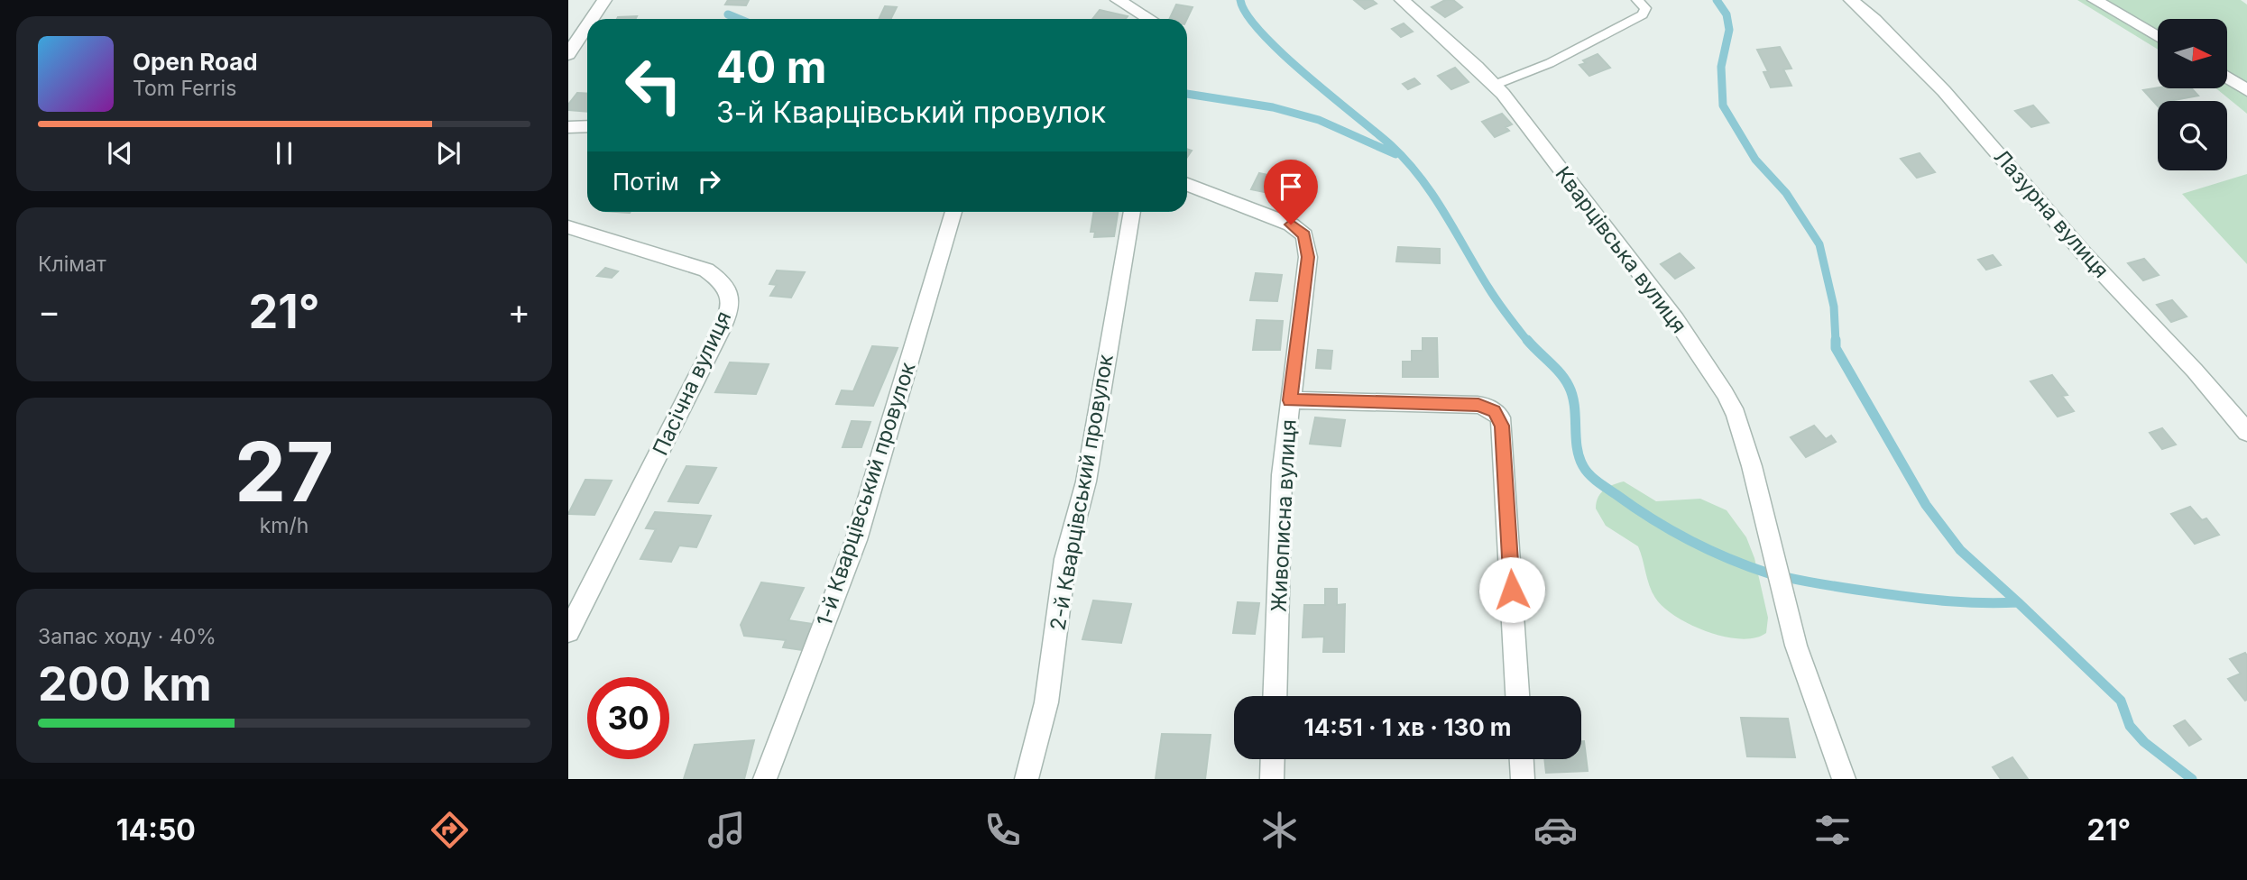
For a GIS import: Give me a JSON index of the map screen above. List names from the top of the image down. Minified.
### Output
{"streets":{"street":["Лазурна вулиця","Кварцівська вулиця","Пасічна вулиця","2-й Кварцівський провулок","1-й Кварцівський провулок","Живописна вулиця"]},"north":"right","page":{"turn":["40 m","3-й Кварцівський провулок"],"song":["Open Road","Tom Ferris"],"then":"Потім","tile":["Клімат",["27","km/h"],["Запас ходу · 40%","200 km"]],"heat":["−","21°","+"],"limit":"30","trip":"14:51 · 1 хв · 130 m","tabs":["14:50","21°"]}}
